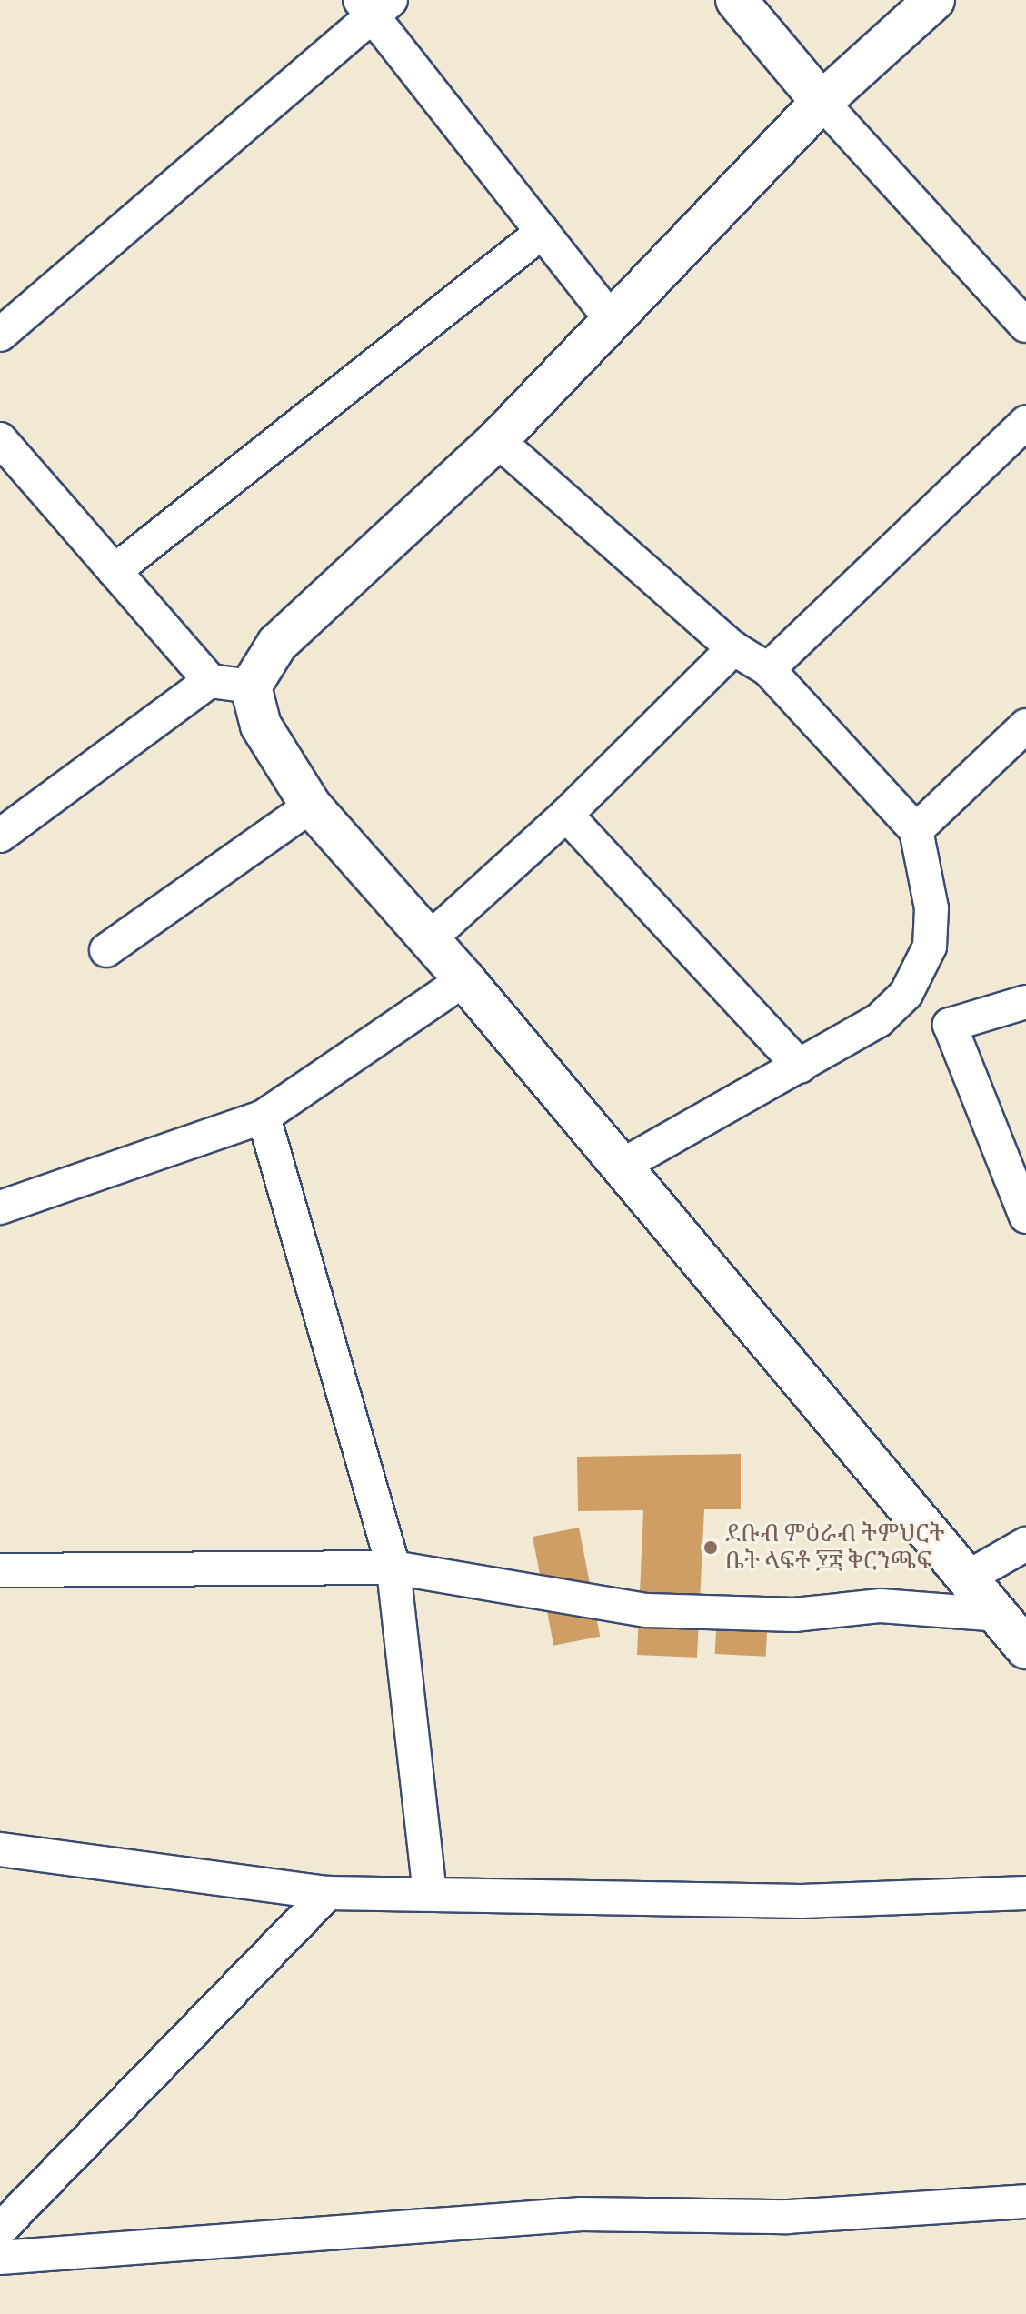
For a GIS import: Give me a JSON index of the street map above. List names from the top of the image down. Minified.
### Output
{"places":["ደቡብ ምዕራብ ትምህርት ቤት ላፍቶ ፶፰ ቅርንጫፍ"]}
